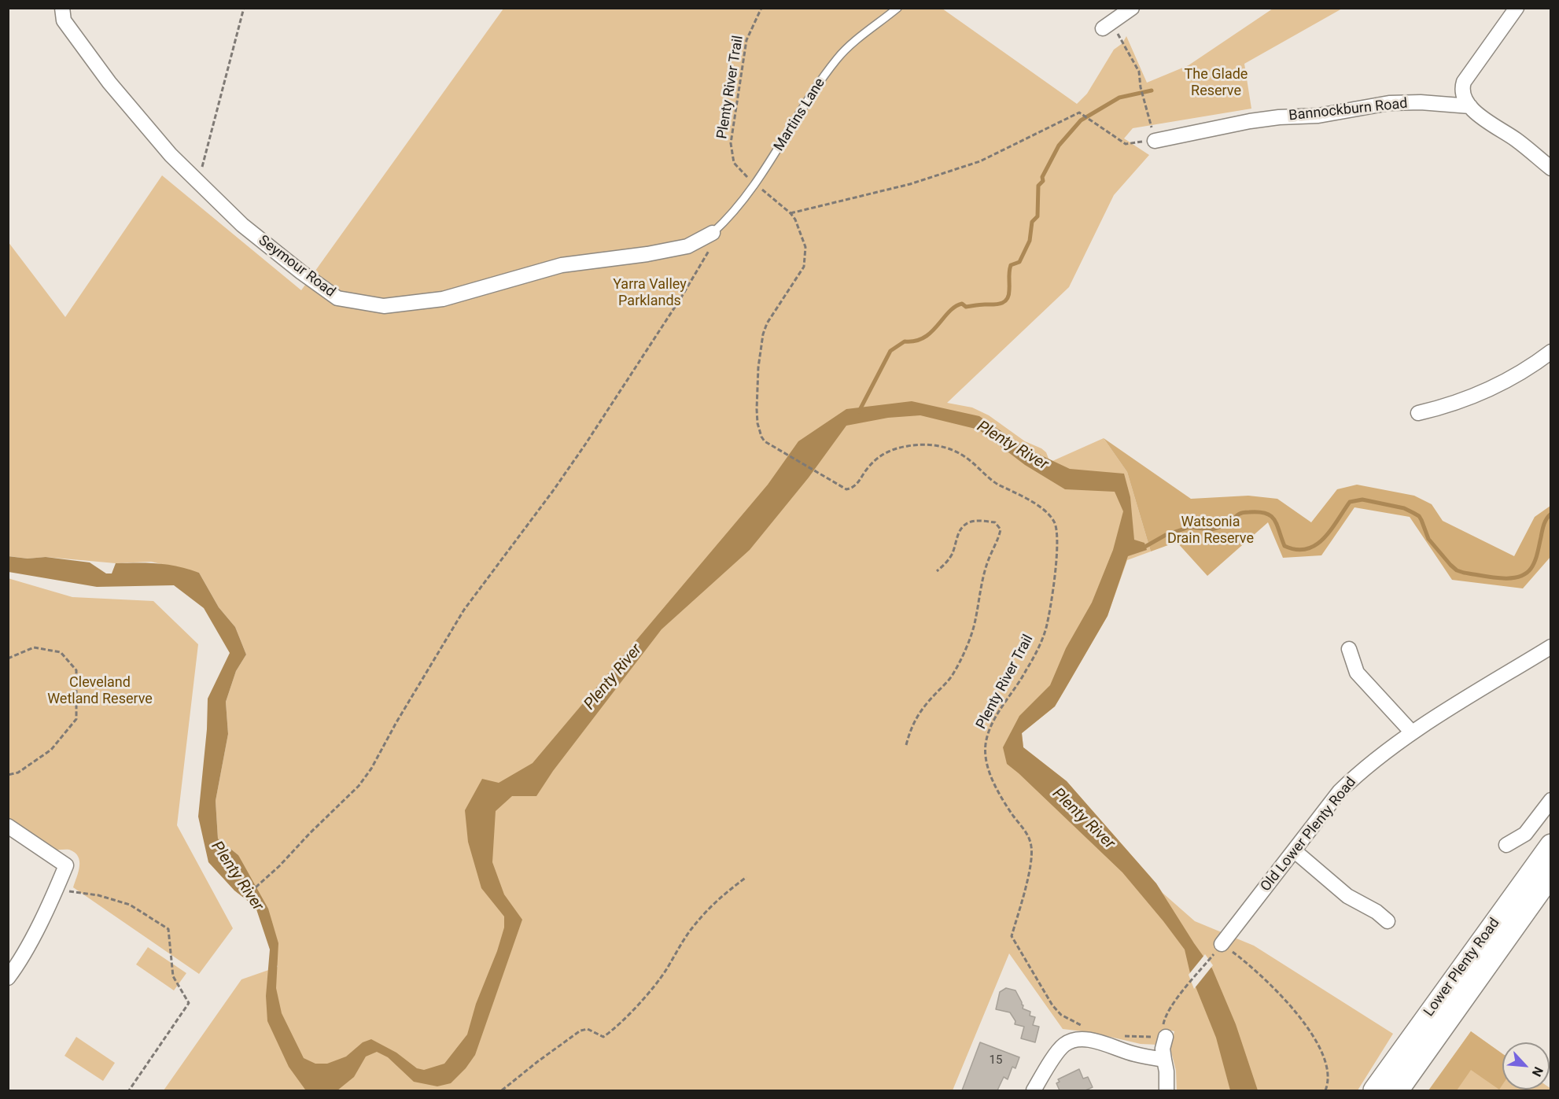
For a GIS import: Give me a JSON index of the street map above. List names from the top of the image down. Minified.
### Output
{"streets":{"main road":["Lower Plenty Road"],"street":["Bannockburn Road","Seymour Road","Old Lower Plenty Road"],"lane":["Martins Lane"],"path":["Plenty River Trail"]},"crossings":[["Plenty River Trail","Martins Lane"],["Martins Lane","Seymour Road"]],"water":["Plenty River"],"parks":["The Glade Reserve","Yarra Valley Parklands","Watsonia Drain Reserve","Cleveland Wetland Reserve"],"house_numbers":["15"],"north":"bottom right"}
